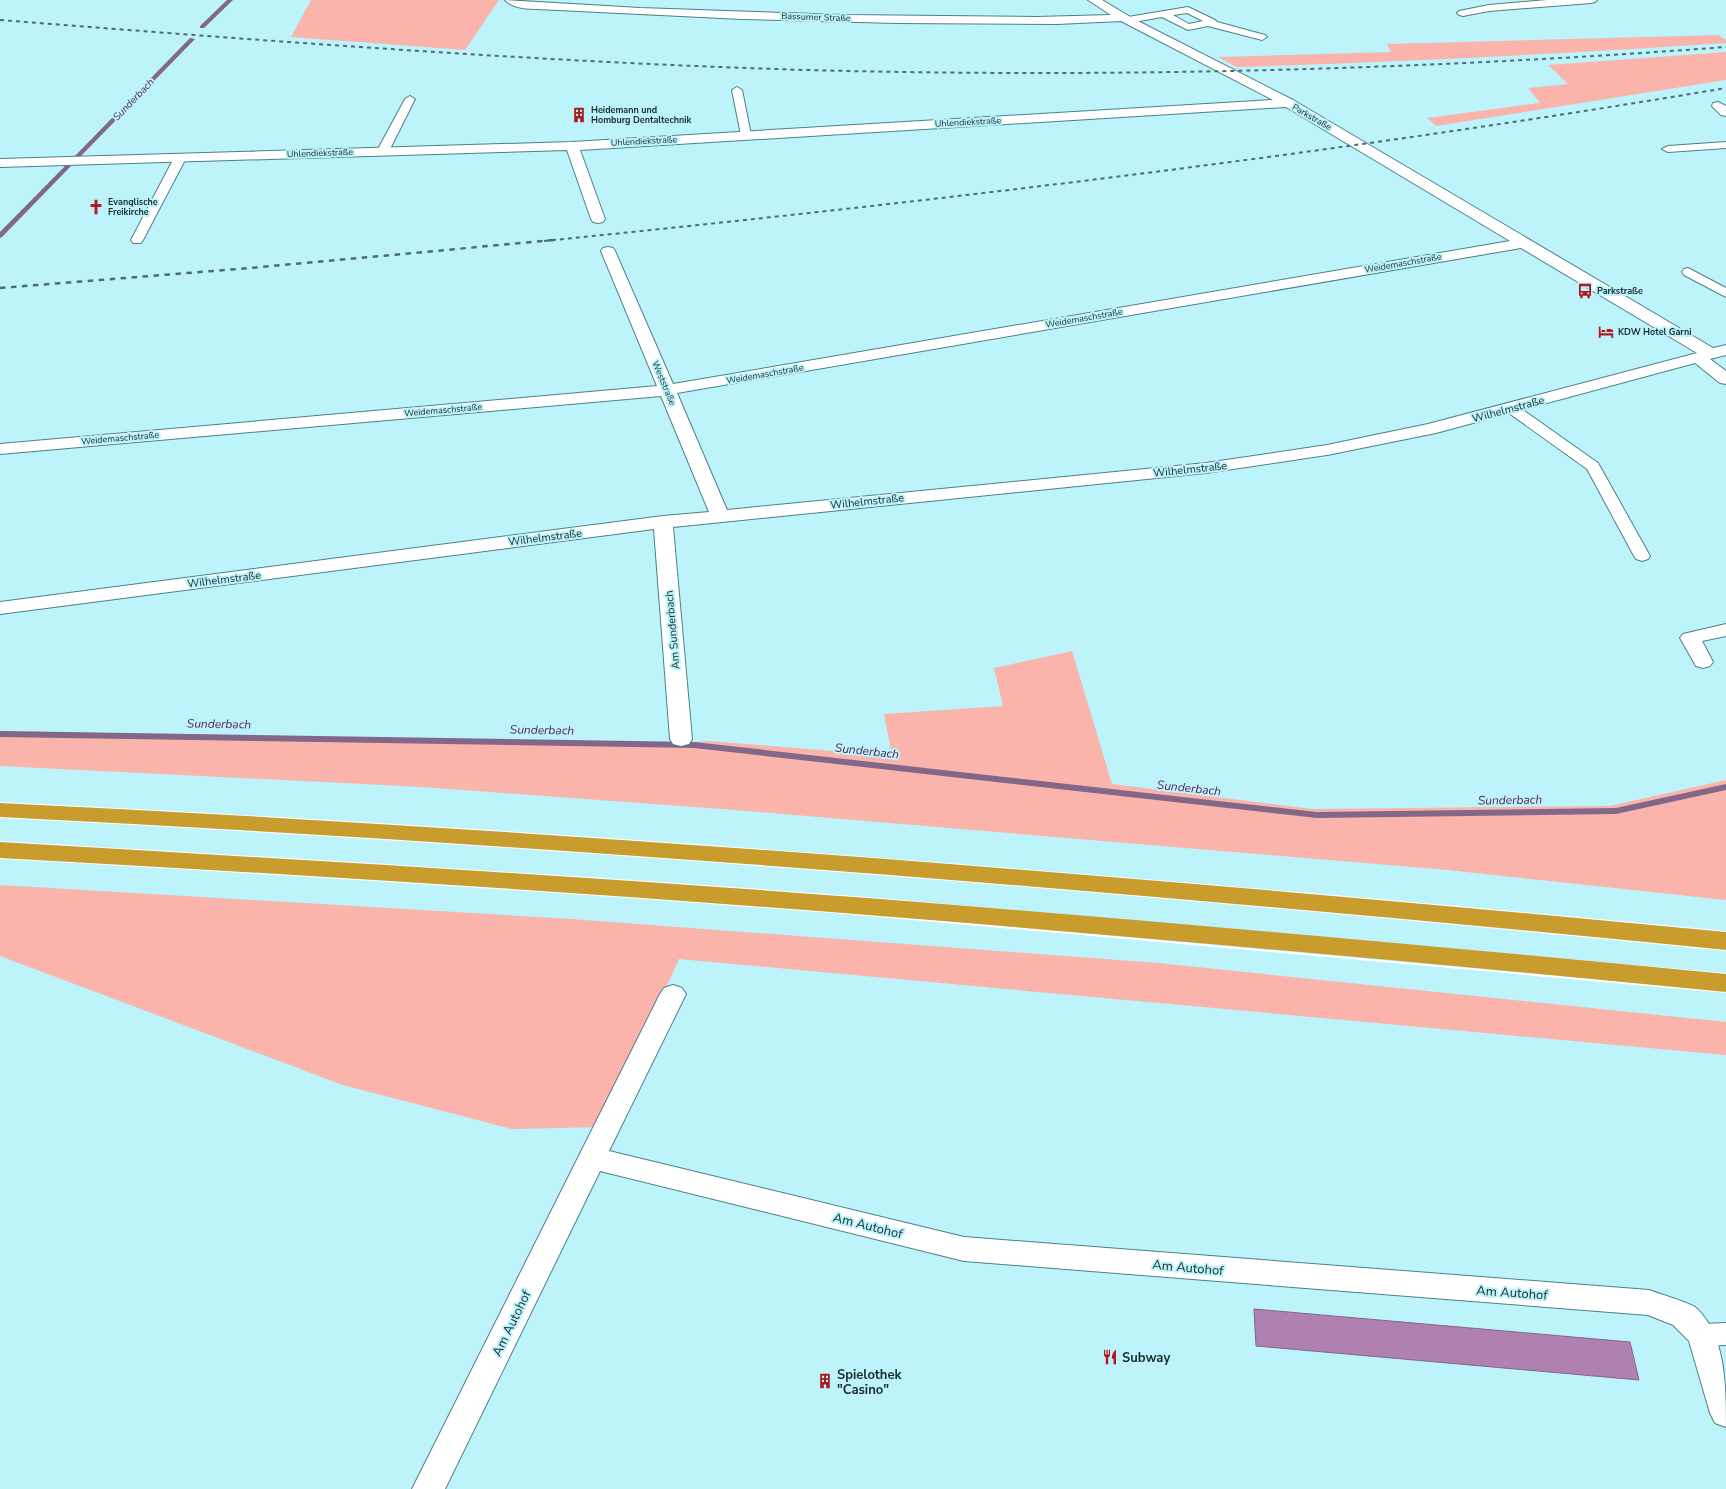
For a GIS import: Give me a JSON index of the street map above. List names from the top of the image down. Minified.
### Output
{"streets":{"street":["Bassumer Straße","Parkstraße","Uhlendiekstraße","Weidemaschstraße","Weststraße","Wilhelmstraße","Am Sunderbach","Am Autohof"]},"crossings":[["Bassumer Straße","Parkstraße"],["Parkstraße","Uhlendiekstraße"],["Parkstraße","Weidemaschstraße"],["Parkstraße","Wilhelmstraße"],["Weidemaschstraße","Weststraße"],["Weststraße","Wilhelmstraße"],["Wilhelmstraße","Am Sunderbach"]],"water":["Sunderbach"],"places":{"building":["Heidemann und Homburg Dentaltechnik","Spielothek \"Casino\""],"church":["Evanglische Freikirche"],"bus stop":["Parkstraße"],"hotel":["KDW Hotel Garni"],"restaurant":["Subway"]}}
